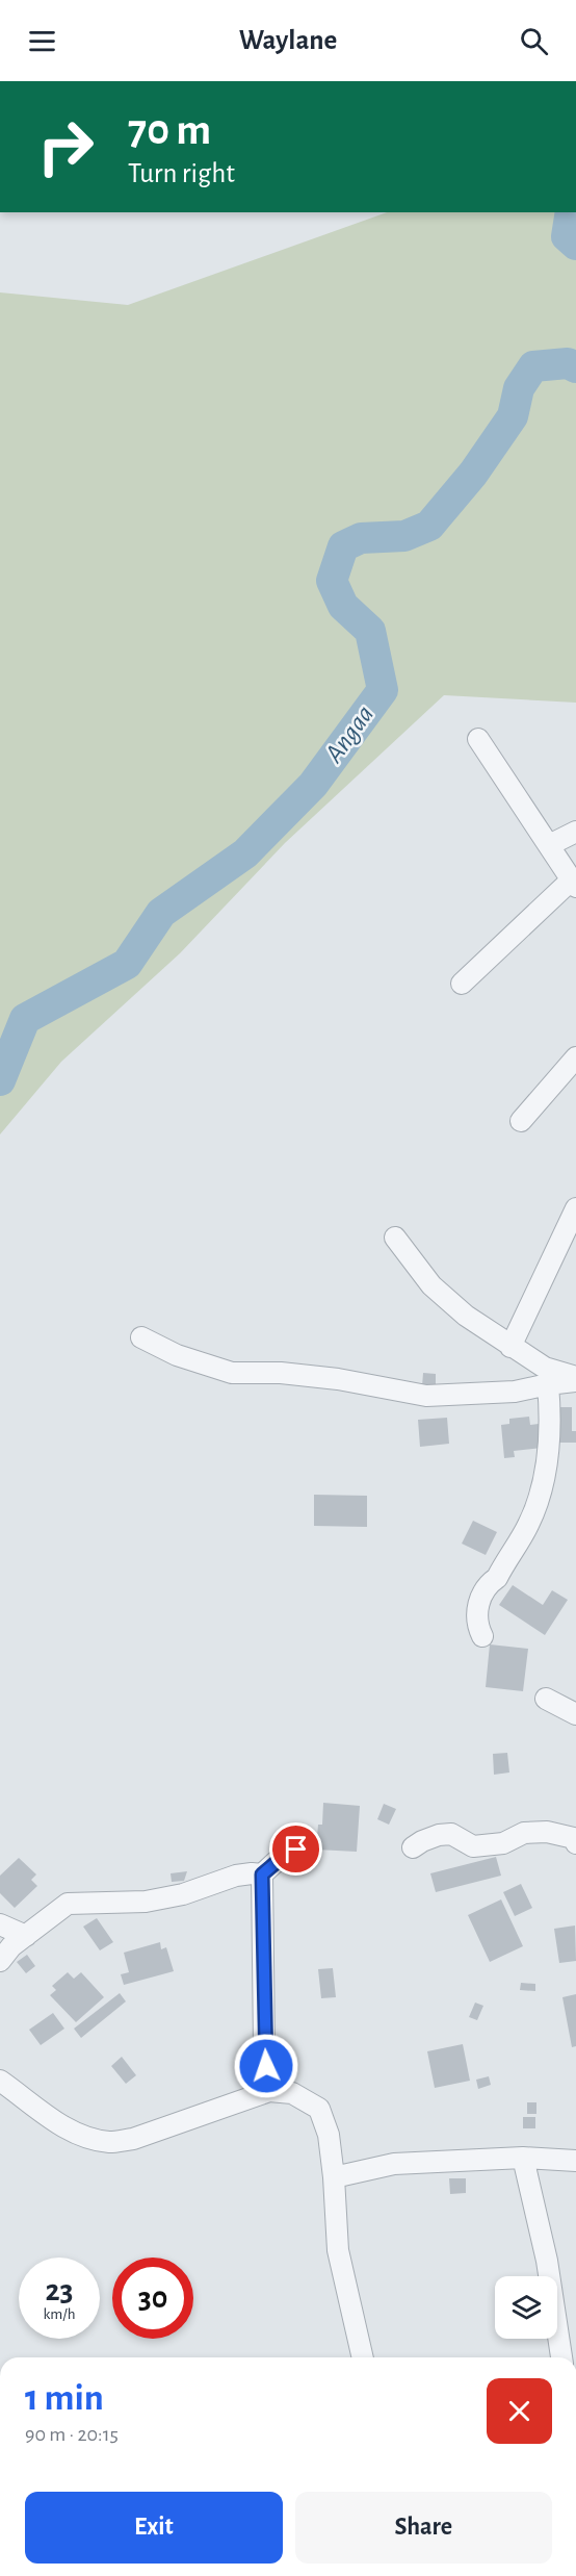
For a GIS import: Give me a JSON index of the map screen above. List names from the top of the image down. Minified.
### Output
{"water":["Angaa"],"page":{"header":"Waylane","turn":["70 m","Turn right"],"speed":"23 km/h","limit":"30","heading":["1 min","90 m · 20:15"],"buttons":["Exit","Share"]}}
